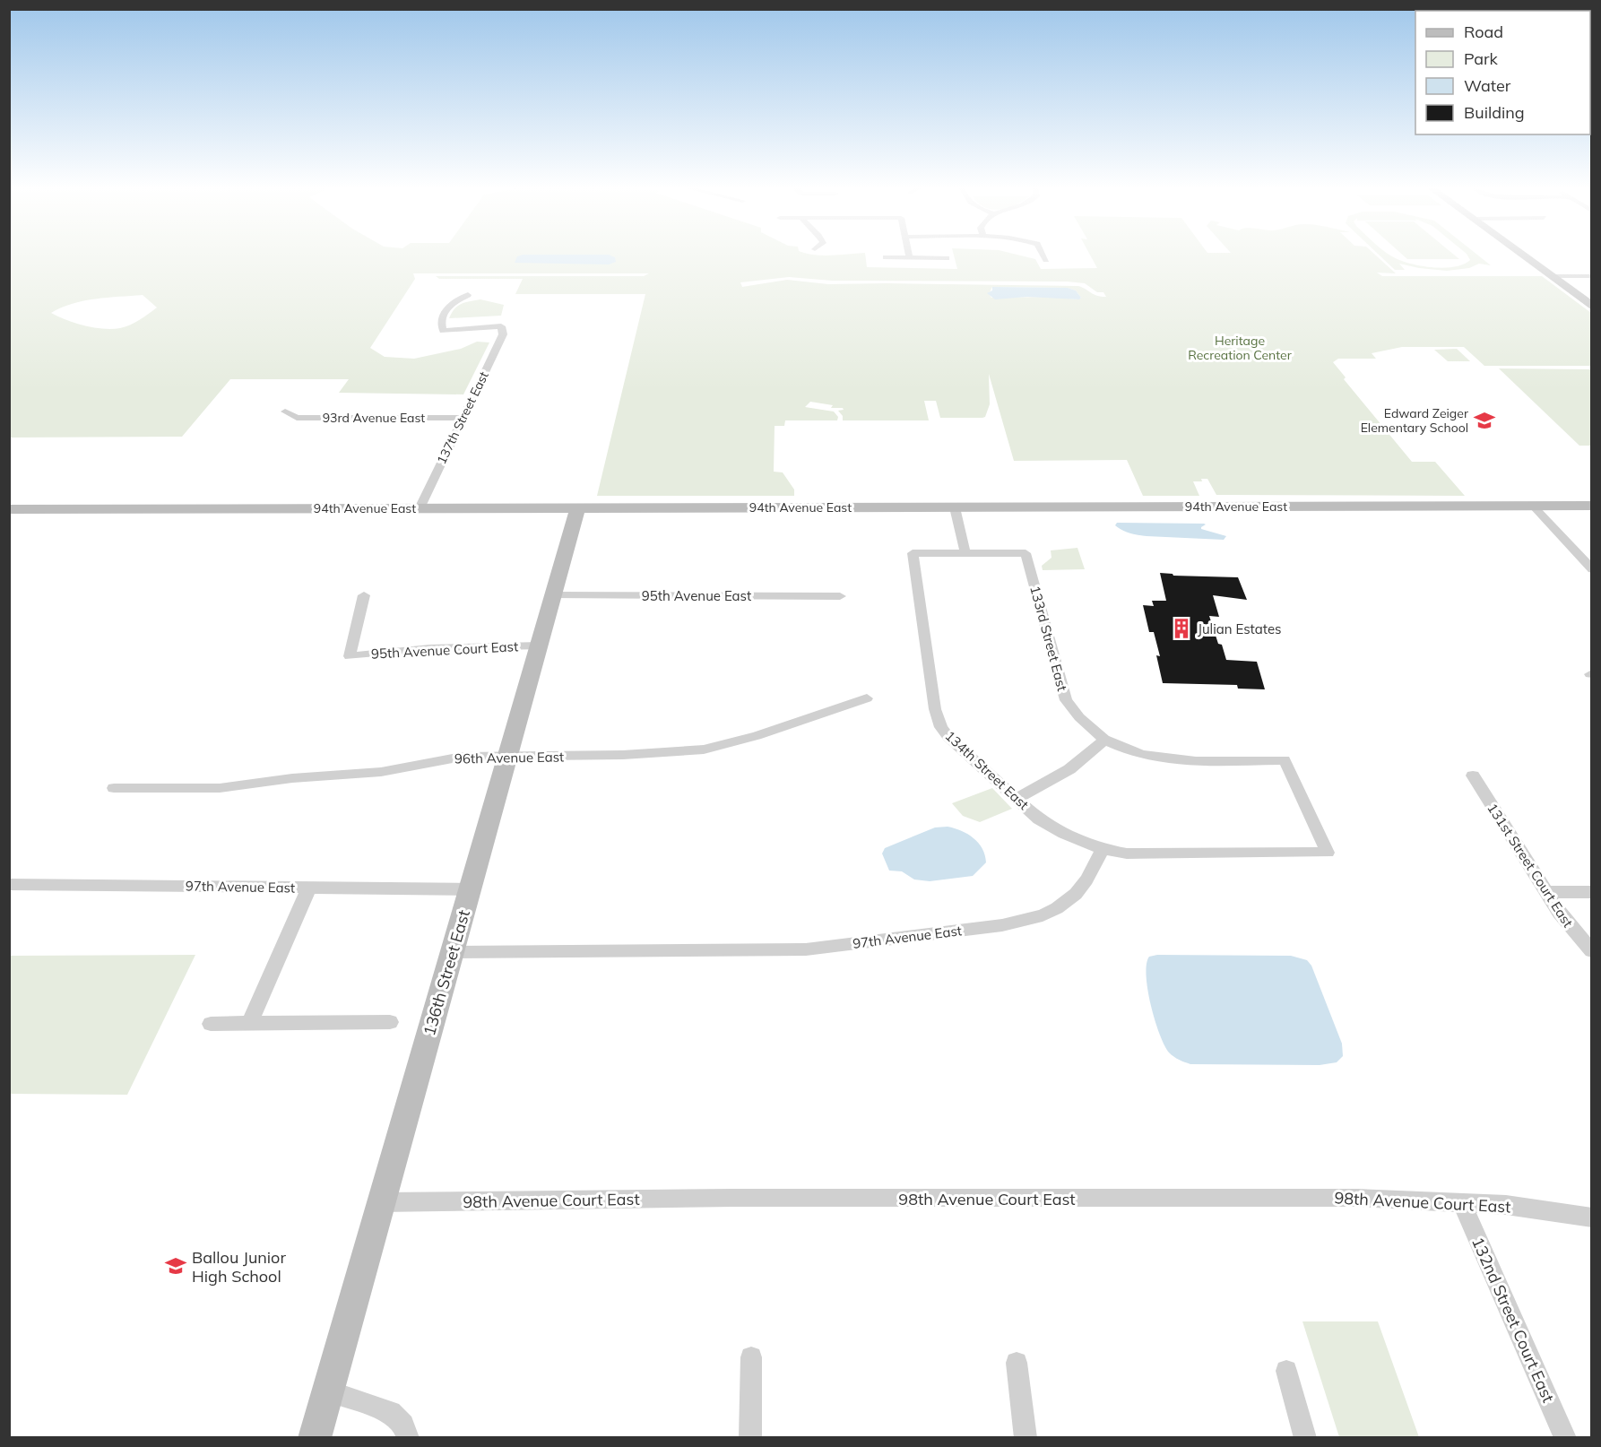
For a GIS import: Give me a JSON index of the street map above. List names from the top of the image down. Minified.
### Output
{"streets":{"main road":["94th Avenue East","136th Street East"],"street":["93rd Avenue East","137th Street East","95th Avenue East","133rd Street East","95th Avenue Court East","96th Avenue East","134th Street East","131st Street Court East","97th Avenue East","98th Avenue Court East","132nd Street Court East"]},"crossings":[["93rd Avenue East","137th Street East"],["137th Street East","94th Avenue East"],["94th Avenue East","136th Street East"],["95th Avenue East","136th Street East"],["133rd Street East","134th Street East"],["133rd Street East","97th Avenue East"],["95th Avenue Court East","136th Street East"],["96th Avenue East","136th Street East"],["134th Street East","97th Avenue East"],["97th Avenue East","136th Street East"],["136th Street East","98th Avenue Court East"],["98th Avenue Court East","132nd Street Court East"]],"parks":["Heritage Recreation Center"],"places":{"school or university":["Edward Zeiger Elementary School","Ballou Junior High School"],"building":["Julian Estates"]},"legend":["Road","Park","Water","Building"]}
